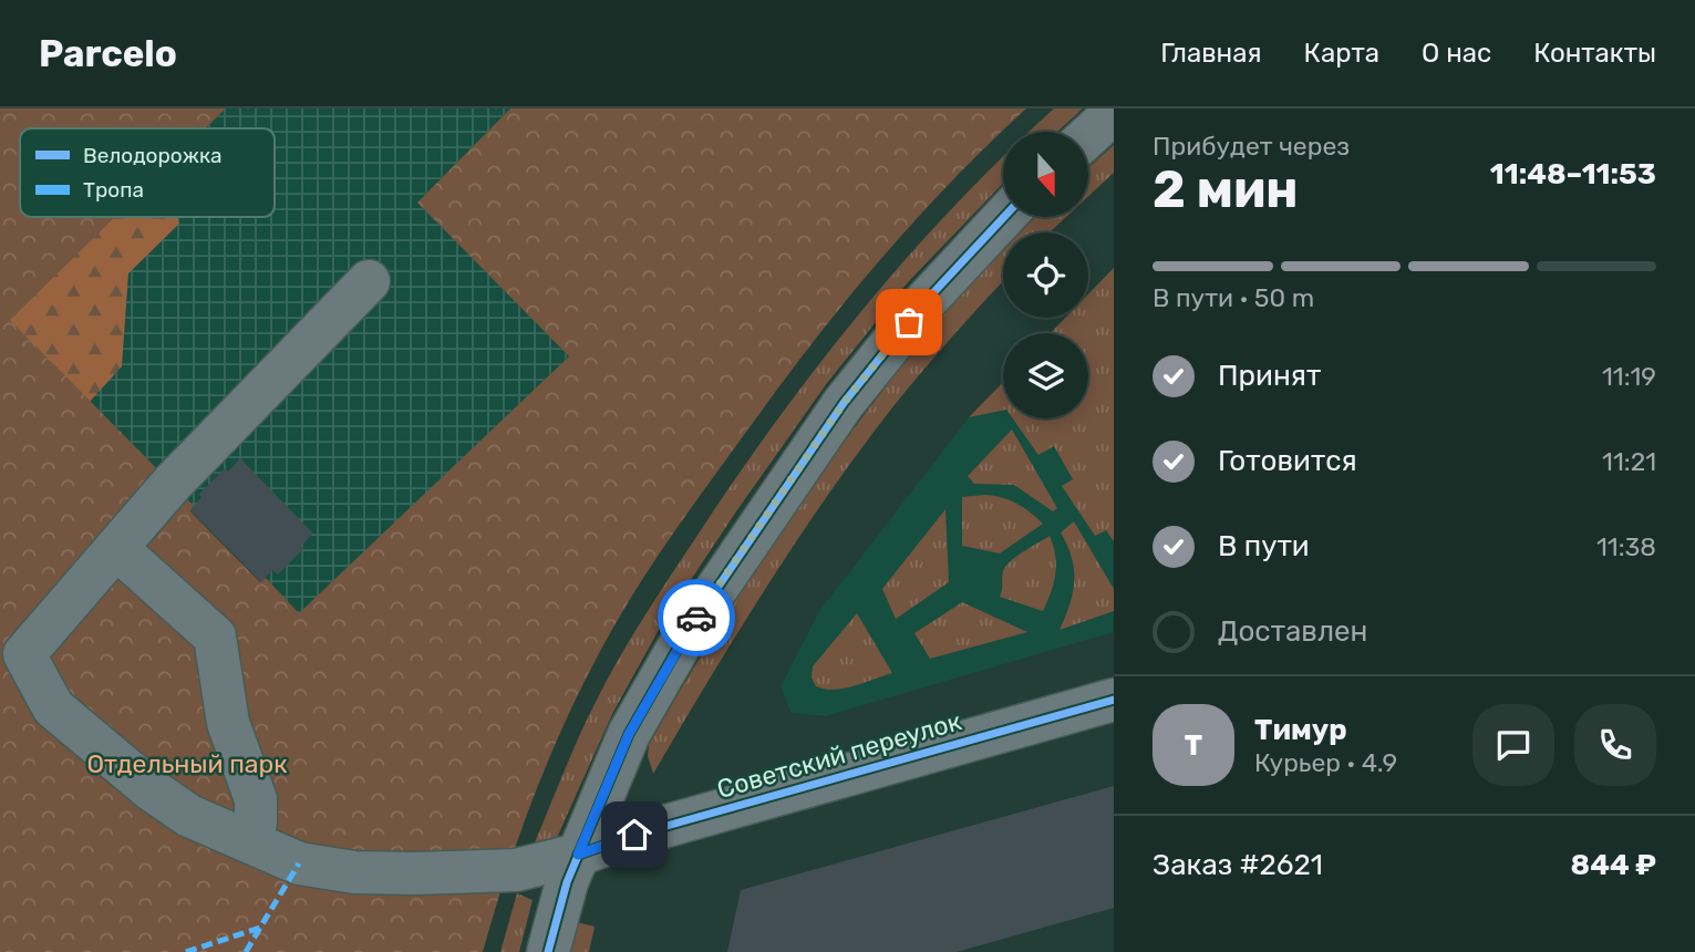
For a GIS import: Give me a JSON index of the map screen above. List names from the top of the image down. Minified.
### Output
{"streets":{"street":["Советский переулок"]},"parks":["Отдельный парк"],"legend":["Велодорожка","Тропа"],"north":"bottom","page":{"header":"Parcelo","nav":["Главная","Карта","О нас","Контакты"],"heading":["2 мин","Прибудет через","11:48–11:53"],"panel":["Тимур","Курьер · 4.9","Заказ #2621","844 ₽"],"bar":"В пути · 50 m","list":[["Принят","11:19"],["Готовится","11:21"],["В пути","11:38"],"Доставлен"],"round":"Т"}}
